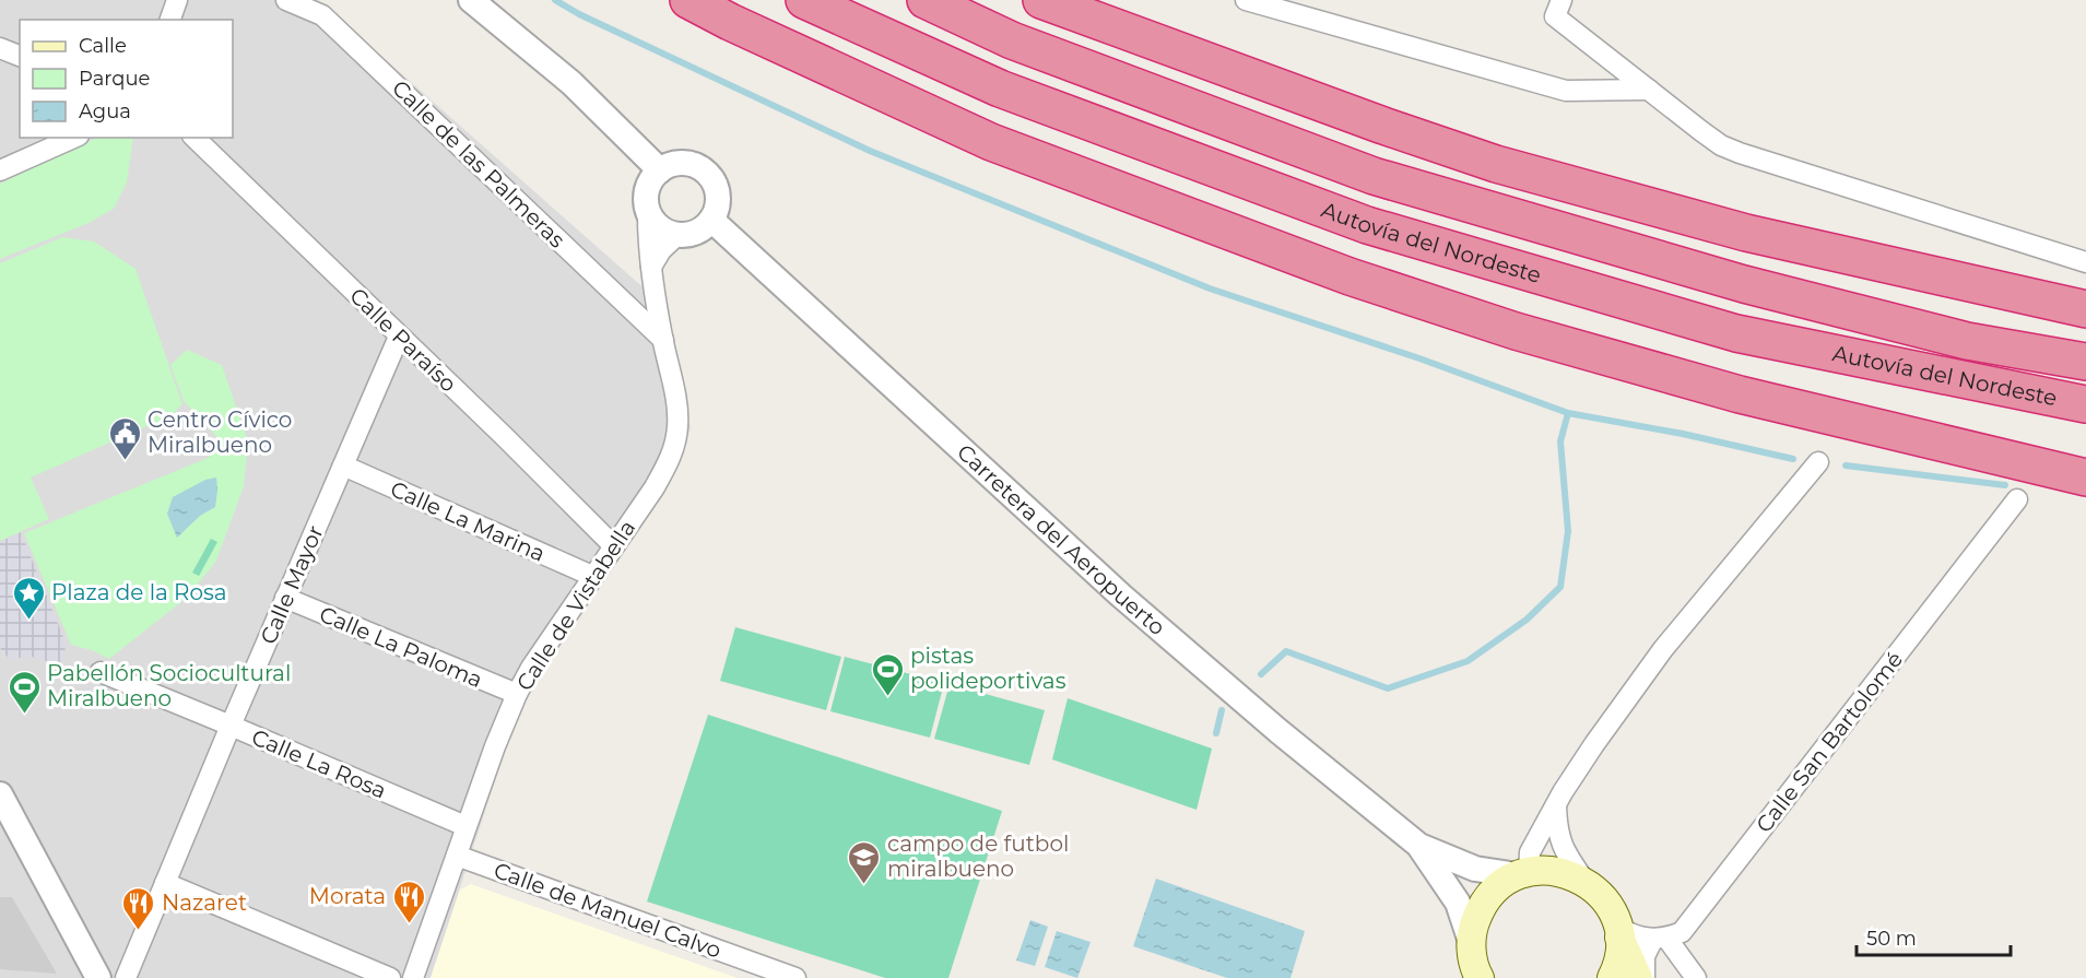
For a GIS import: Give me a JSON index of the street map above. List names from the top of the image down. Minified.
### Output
{"streets":{"highway":["Autovía del Nordeste"],"main road":["Carretera del Aeropuerto"],"street":["Calle de las Palmeras","Calle Paraíso","Calle La Marina","Calle Mayor","Calle de Vistabella","Calle La Paloma","Calle San Bartolomé","Calle La Rosa","Calle de Manuel Calvo"]},"crossings":[["Calle de las Palmeras","Calle de Vistabella"],["Calle Paraíso","Calle Mayor"],["Calle Paraíso","Calle de Vistabella"],["Calle La Marina","Calle Mayor"],["Calle La Marina","Calle de Vistabella"],["Carretera del Aeropuerto","Calle de Vistabella"],["Calle Mayor","Calle La Paloma"],["Calle Mayor","Calle La Rosa"],["Calle de Vistabella","Calle La Paloma"],["Calle de Vistabella","Calle La Rosa"],["Calle de Vistabella","Calle de Manuel Calvo"]],"places":{"public building":["Centro Cívico Miralbueno"],"place":["Plaza de la Rosa"],"sports":["pistas polideportivas","Pabellón Sociocultural Miralbueno"],"school or university":["campo de futbol miralbueno"],"restaurant":["Morata","Nazaret"]},"legend":["Calle","Parque","Agua"],"scale_bar":"50 m"}
